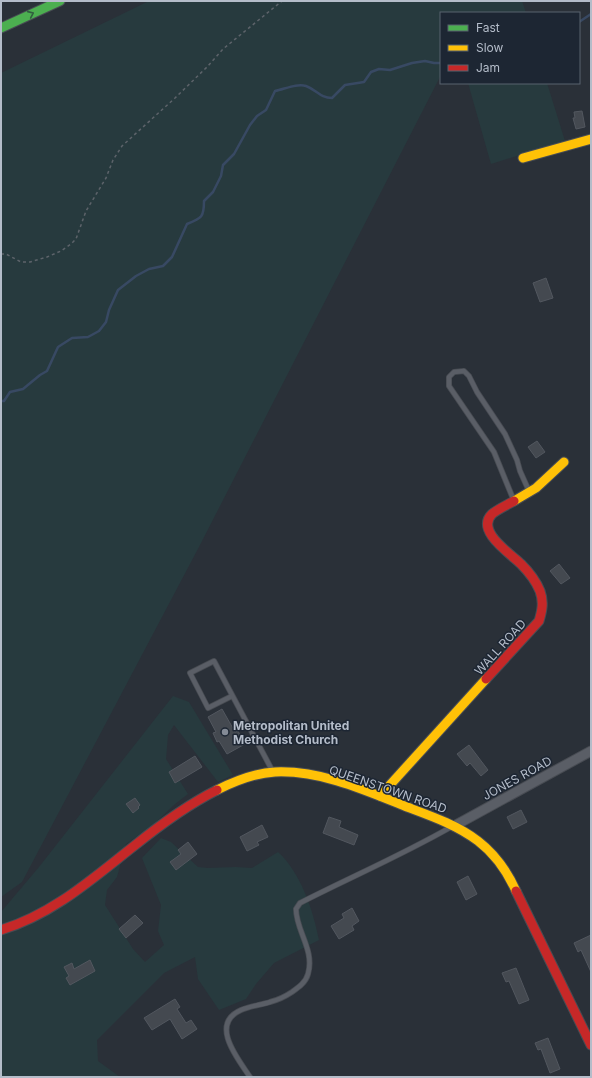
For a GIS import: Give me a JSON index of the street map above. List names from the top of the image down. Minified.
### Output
{"streets":{"main road":["WALL ROAD","QUEENSTOWN ROAD"],"street":["JONES ROAD"]},"crossings":[["WALL ROAD","QUEENSTOWN ROAD"],["JONES ROAD","QUEENSTOWN ROAD"]],"places":["Metropolitan United Methodist Church"],"legend":["Fast","Slow","Jam"]}
